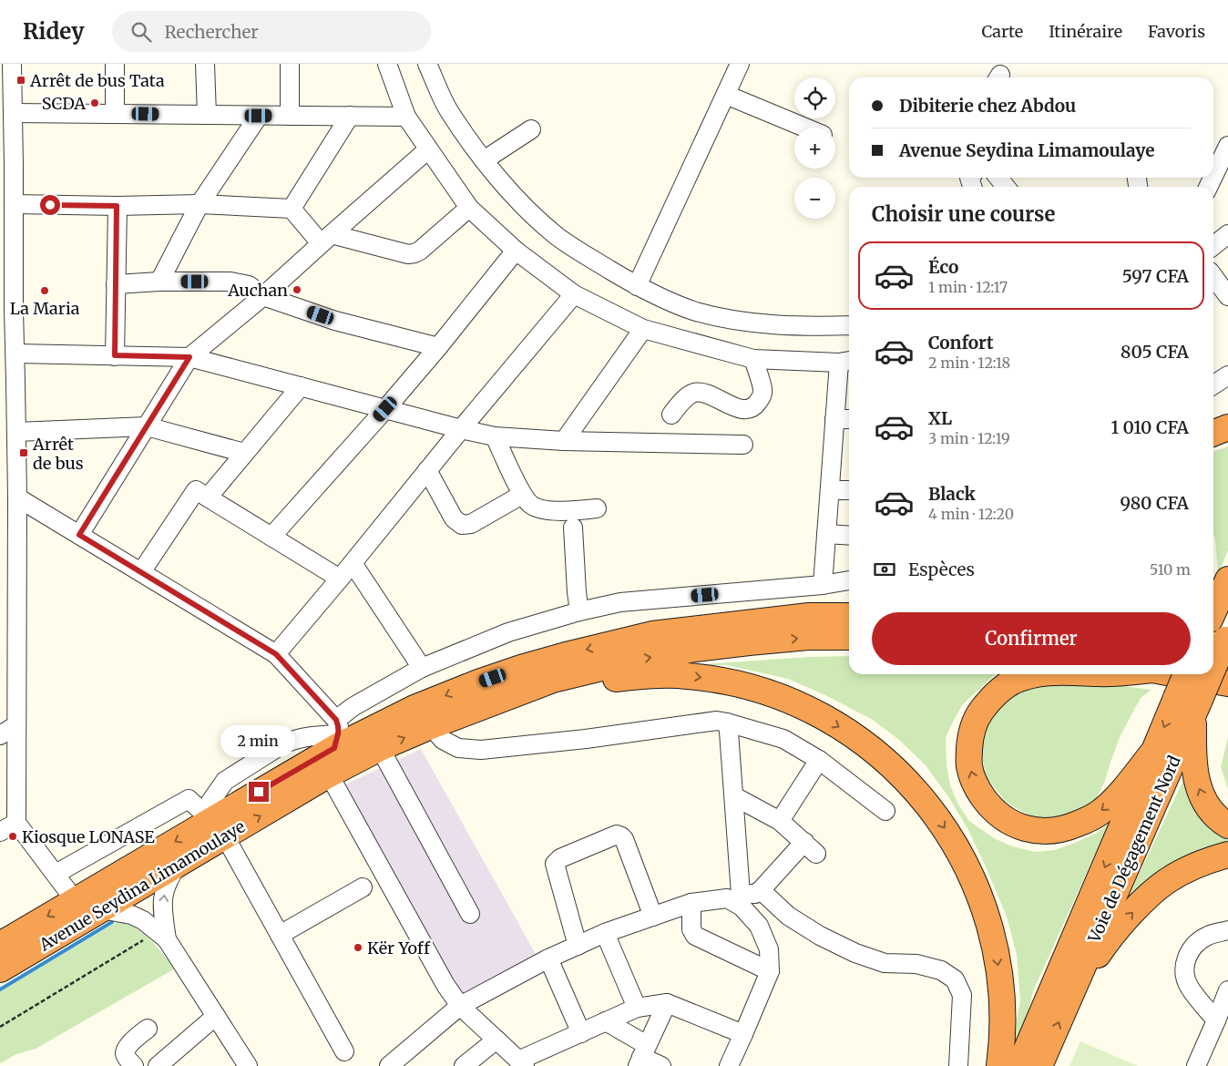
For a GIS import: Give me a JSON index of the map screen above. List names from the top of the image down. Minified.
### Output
{"streets":{"highway":["Voie de Dégagement Nord","Avenue Seydina Limamoulaye"]},"places":{"transit":["Arrêt de bus Tata","Arrêt de bus"],"other":["SCDA","Auchan","La Maria","Kiosque LONASE","Kër Yoff"]},"page":{"header":"Ridey","search":"Rechercher","nav":["Carte","Itinéraire","Favoris"],"map_buttons":["+","−"],"banner":["Dibiterie chez Abdou","Avenue Seydina Limamoulaye"],"heading":"Choisir une course","list":[{"name":"Éco","note":"1 min · 12:17","value":"597 CFA"},{"name":"Confort","note":"2 min · 12:18","value":"805 CFA"},{"name":"XL","note":"3 min · 12:19","value":"1 010 CFA"},{"name":"Black","note":"4 min · 12:20","value":"980 CFA"}],"pay":["Espèces","510 m"],"buttons":"Confirmer","bubble":"2 min"}}
